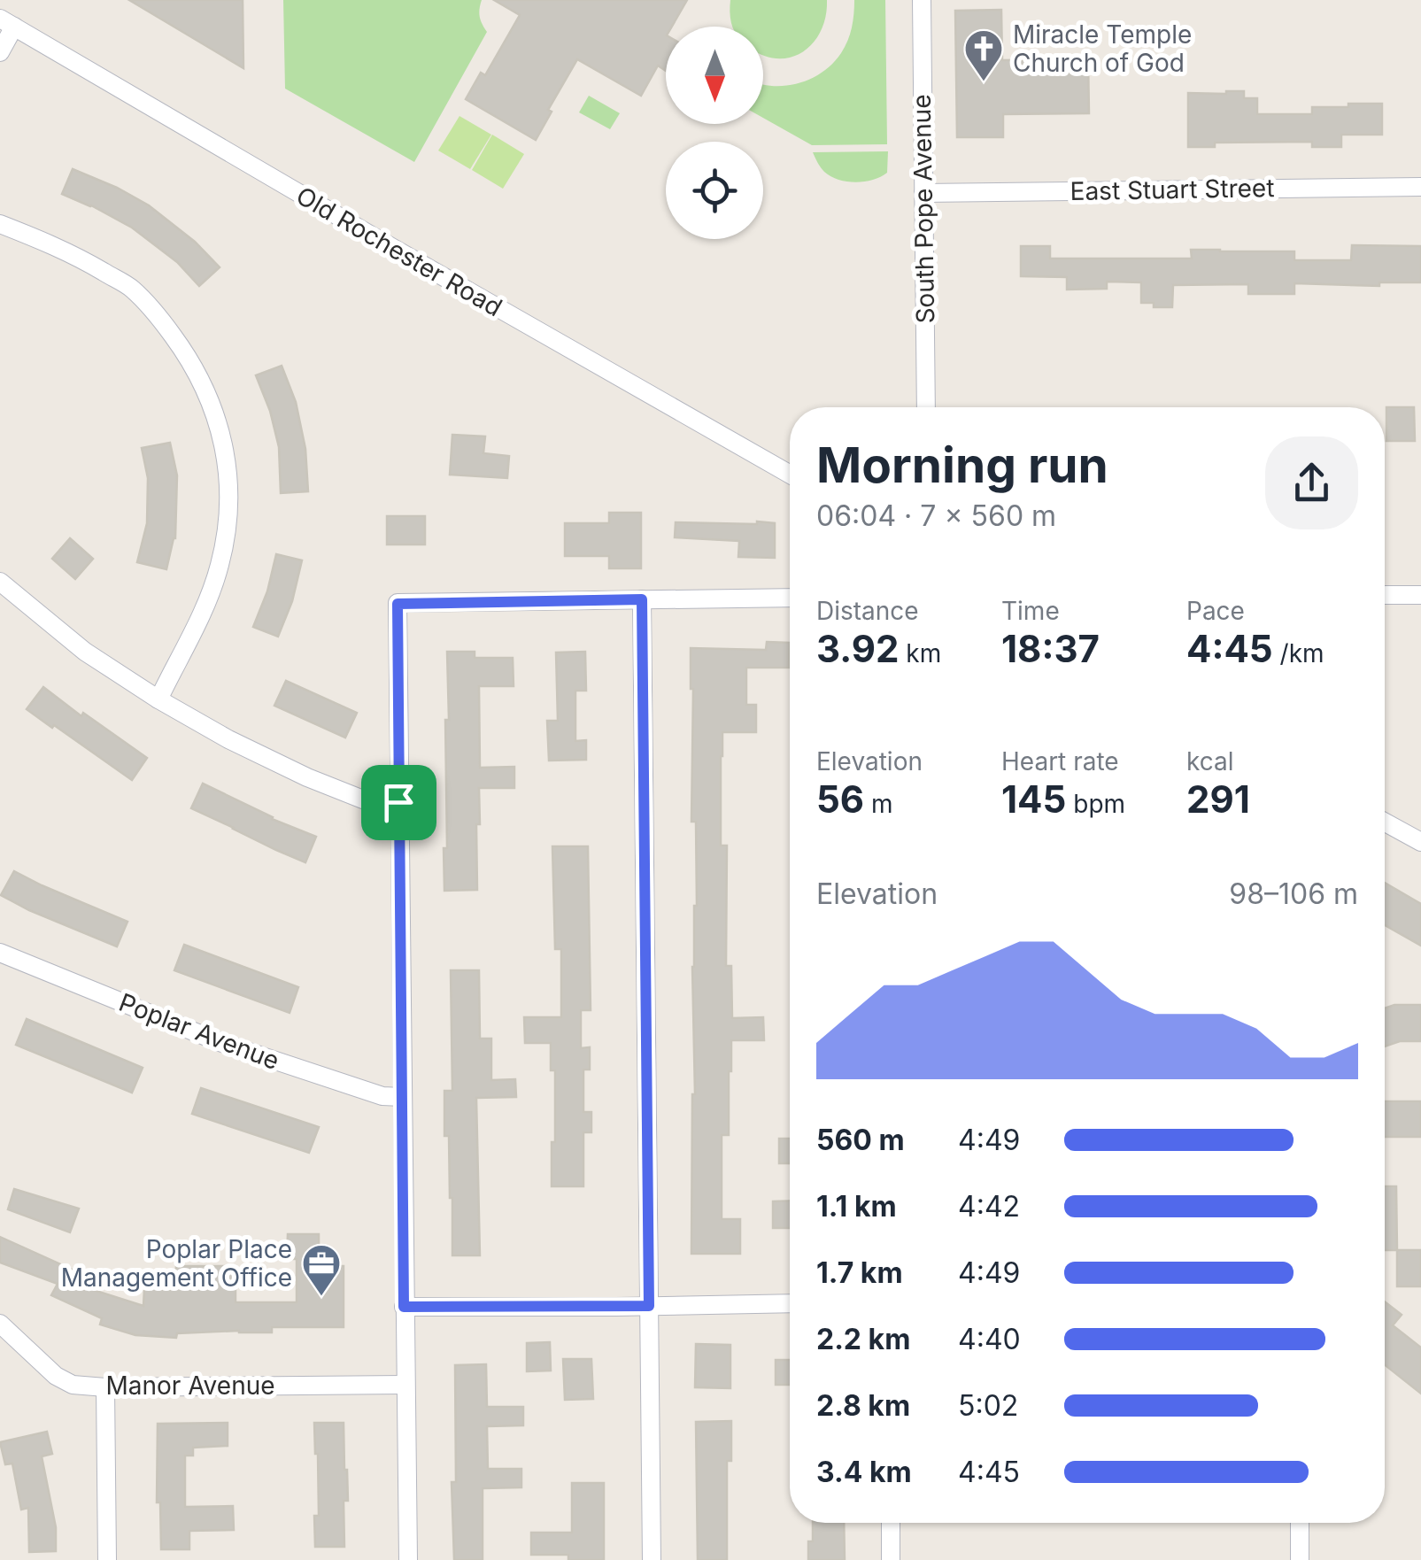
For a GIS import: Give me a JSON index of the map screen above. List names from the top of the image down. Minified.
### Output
{"streets":{"street":["East Stuart Street","South Pope Avenue","Old Rochester Road","Poplar Avenue","Manor Avenue"]},"crossings":[["East Stuart Street","South Pope Avenue"]],"places":{"church":["Miracle Temple Church of God"],"office":["Poplar Place Management Office"]},"north":"bottom","page":{"heading":["Morning run","06:04 · 7 × 560 m"],"stats":[["Distance","3.92 km"],["Time","18:37"],["Pace","4:45 /km"],["Elevation","56 m"],["Heart rate","145 bpm"],["kcal","291"]],"chart":["Elevation","98–106 m"],"list":[{"name":"560 m","note":"4:49"},{"name":"1.1 km","note":"4:42"},{"name":"1.7 km","note":"4:49"},{"name":"2.2 km","note":"4:40"},{"name":"2.8 km","note":"5:02"},{"name":"3.4 km","note":"4:45"}]}}
